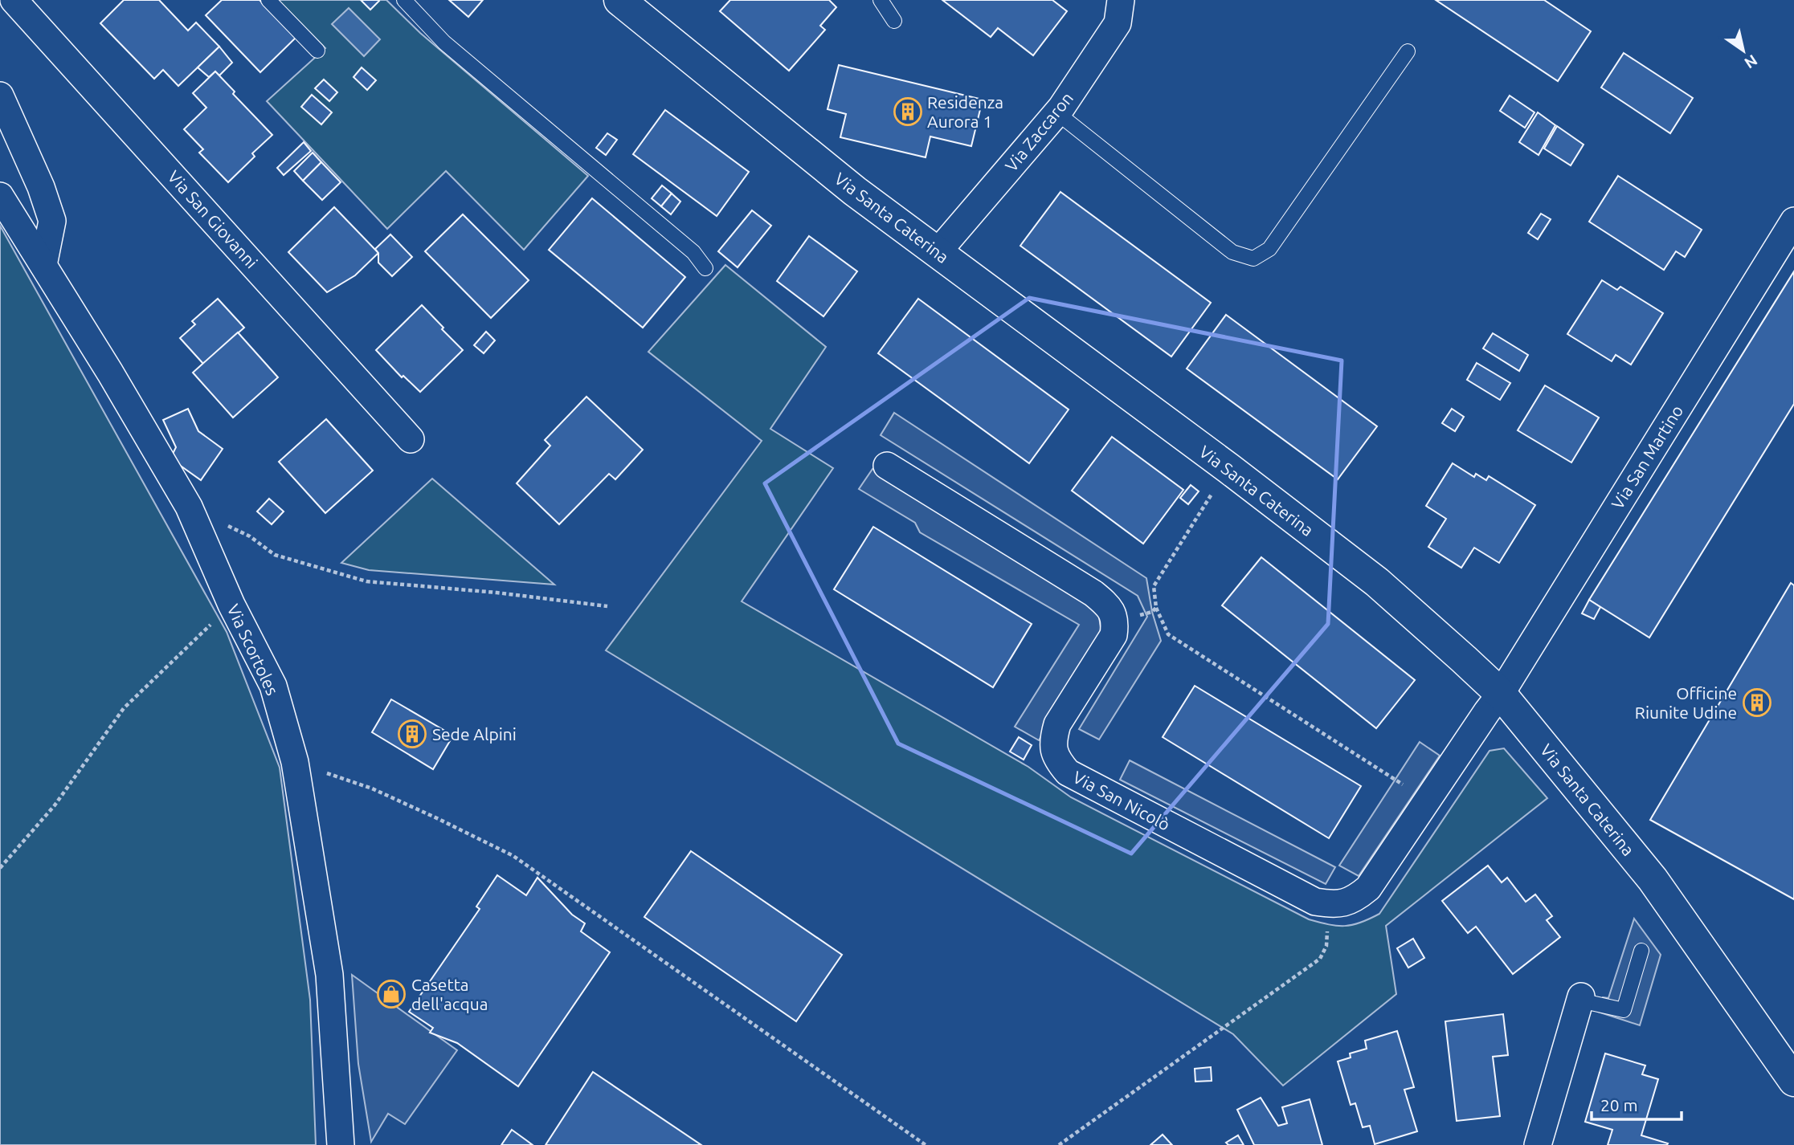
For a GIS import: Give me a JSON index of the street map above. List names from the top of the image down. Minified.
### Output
{"streets":{"street":["Via Zaccaron","Via Santa Caterina","Via San Giovanni","Via San Martino","Via Scortoles","Via San Nicolò"]},"crossings":[["Via Zaccaron","Via Santa Caterina"],["Via Santa Caterina","Via San Martino"],["Via Santa Caterina","Via San Nicolò"],["Via San Martino","Via San Nicolò"]],"places":{"building":["Residenza Aurora 1","Officine Riunite Udine","Sede Alpini"],"shop":["Casetta dell'acqua"]},"scale_bar":"20 m","north":"bottom right"}
